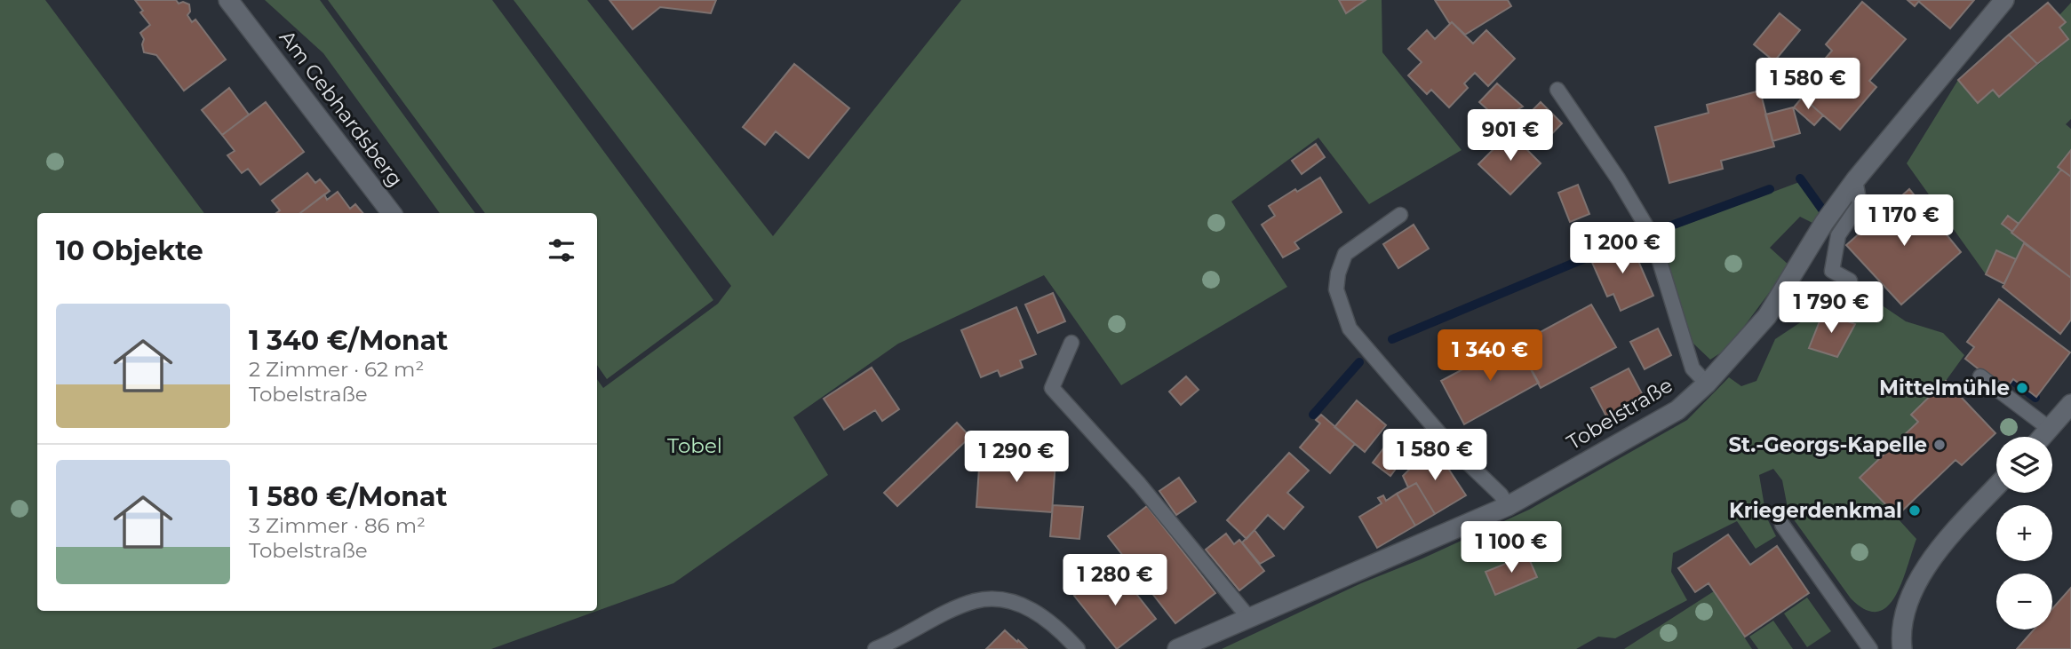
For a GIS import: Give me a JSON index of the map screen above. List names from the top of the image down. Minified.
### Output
{"streets":{"street":["Am Gebhardsberg","Tobelstraße"]},"parks":["Tobel"],"places":["Mittelmühle","St.-Georgs-Kapelle","Kriegerdenkmal"],"page":{"price":["1 580 €","901 €","1 170 €","1 200 €","1 790 €","1 340 €","1 580 €","1 290 €","1 100 €","1 280 €"],"heading":"10 Objekte","list":[{"name":"1 340 €/Monat","note":"2 Zimmer · 62 m² · Tobelstraße"},{"name":"1 580 €/Monat","note":"3 Zimmer · 86 m² · Tobelstraße"}],"map_buttons":["+","−"]}}
